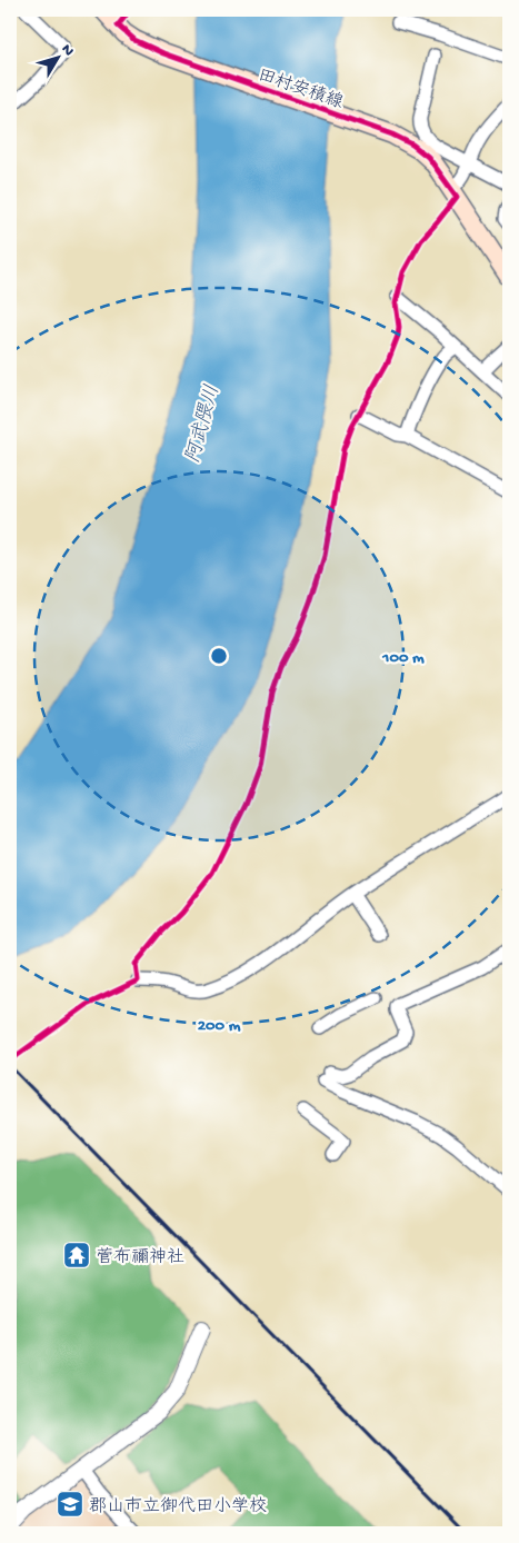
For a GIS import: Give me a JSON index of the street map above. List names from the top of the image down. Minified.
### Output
{"streets":{"main road":["田村安積線"]},"water":["阿武隈川"],"places":{"temple":["菅布禰神社"],"school or university":["郡山市立御代田小学校"]},"north":"top right","rings":["100 m","200 m"]}
